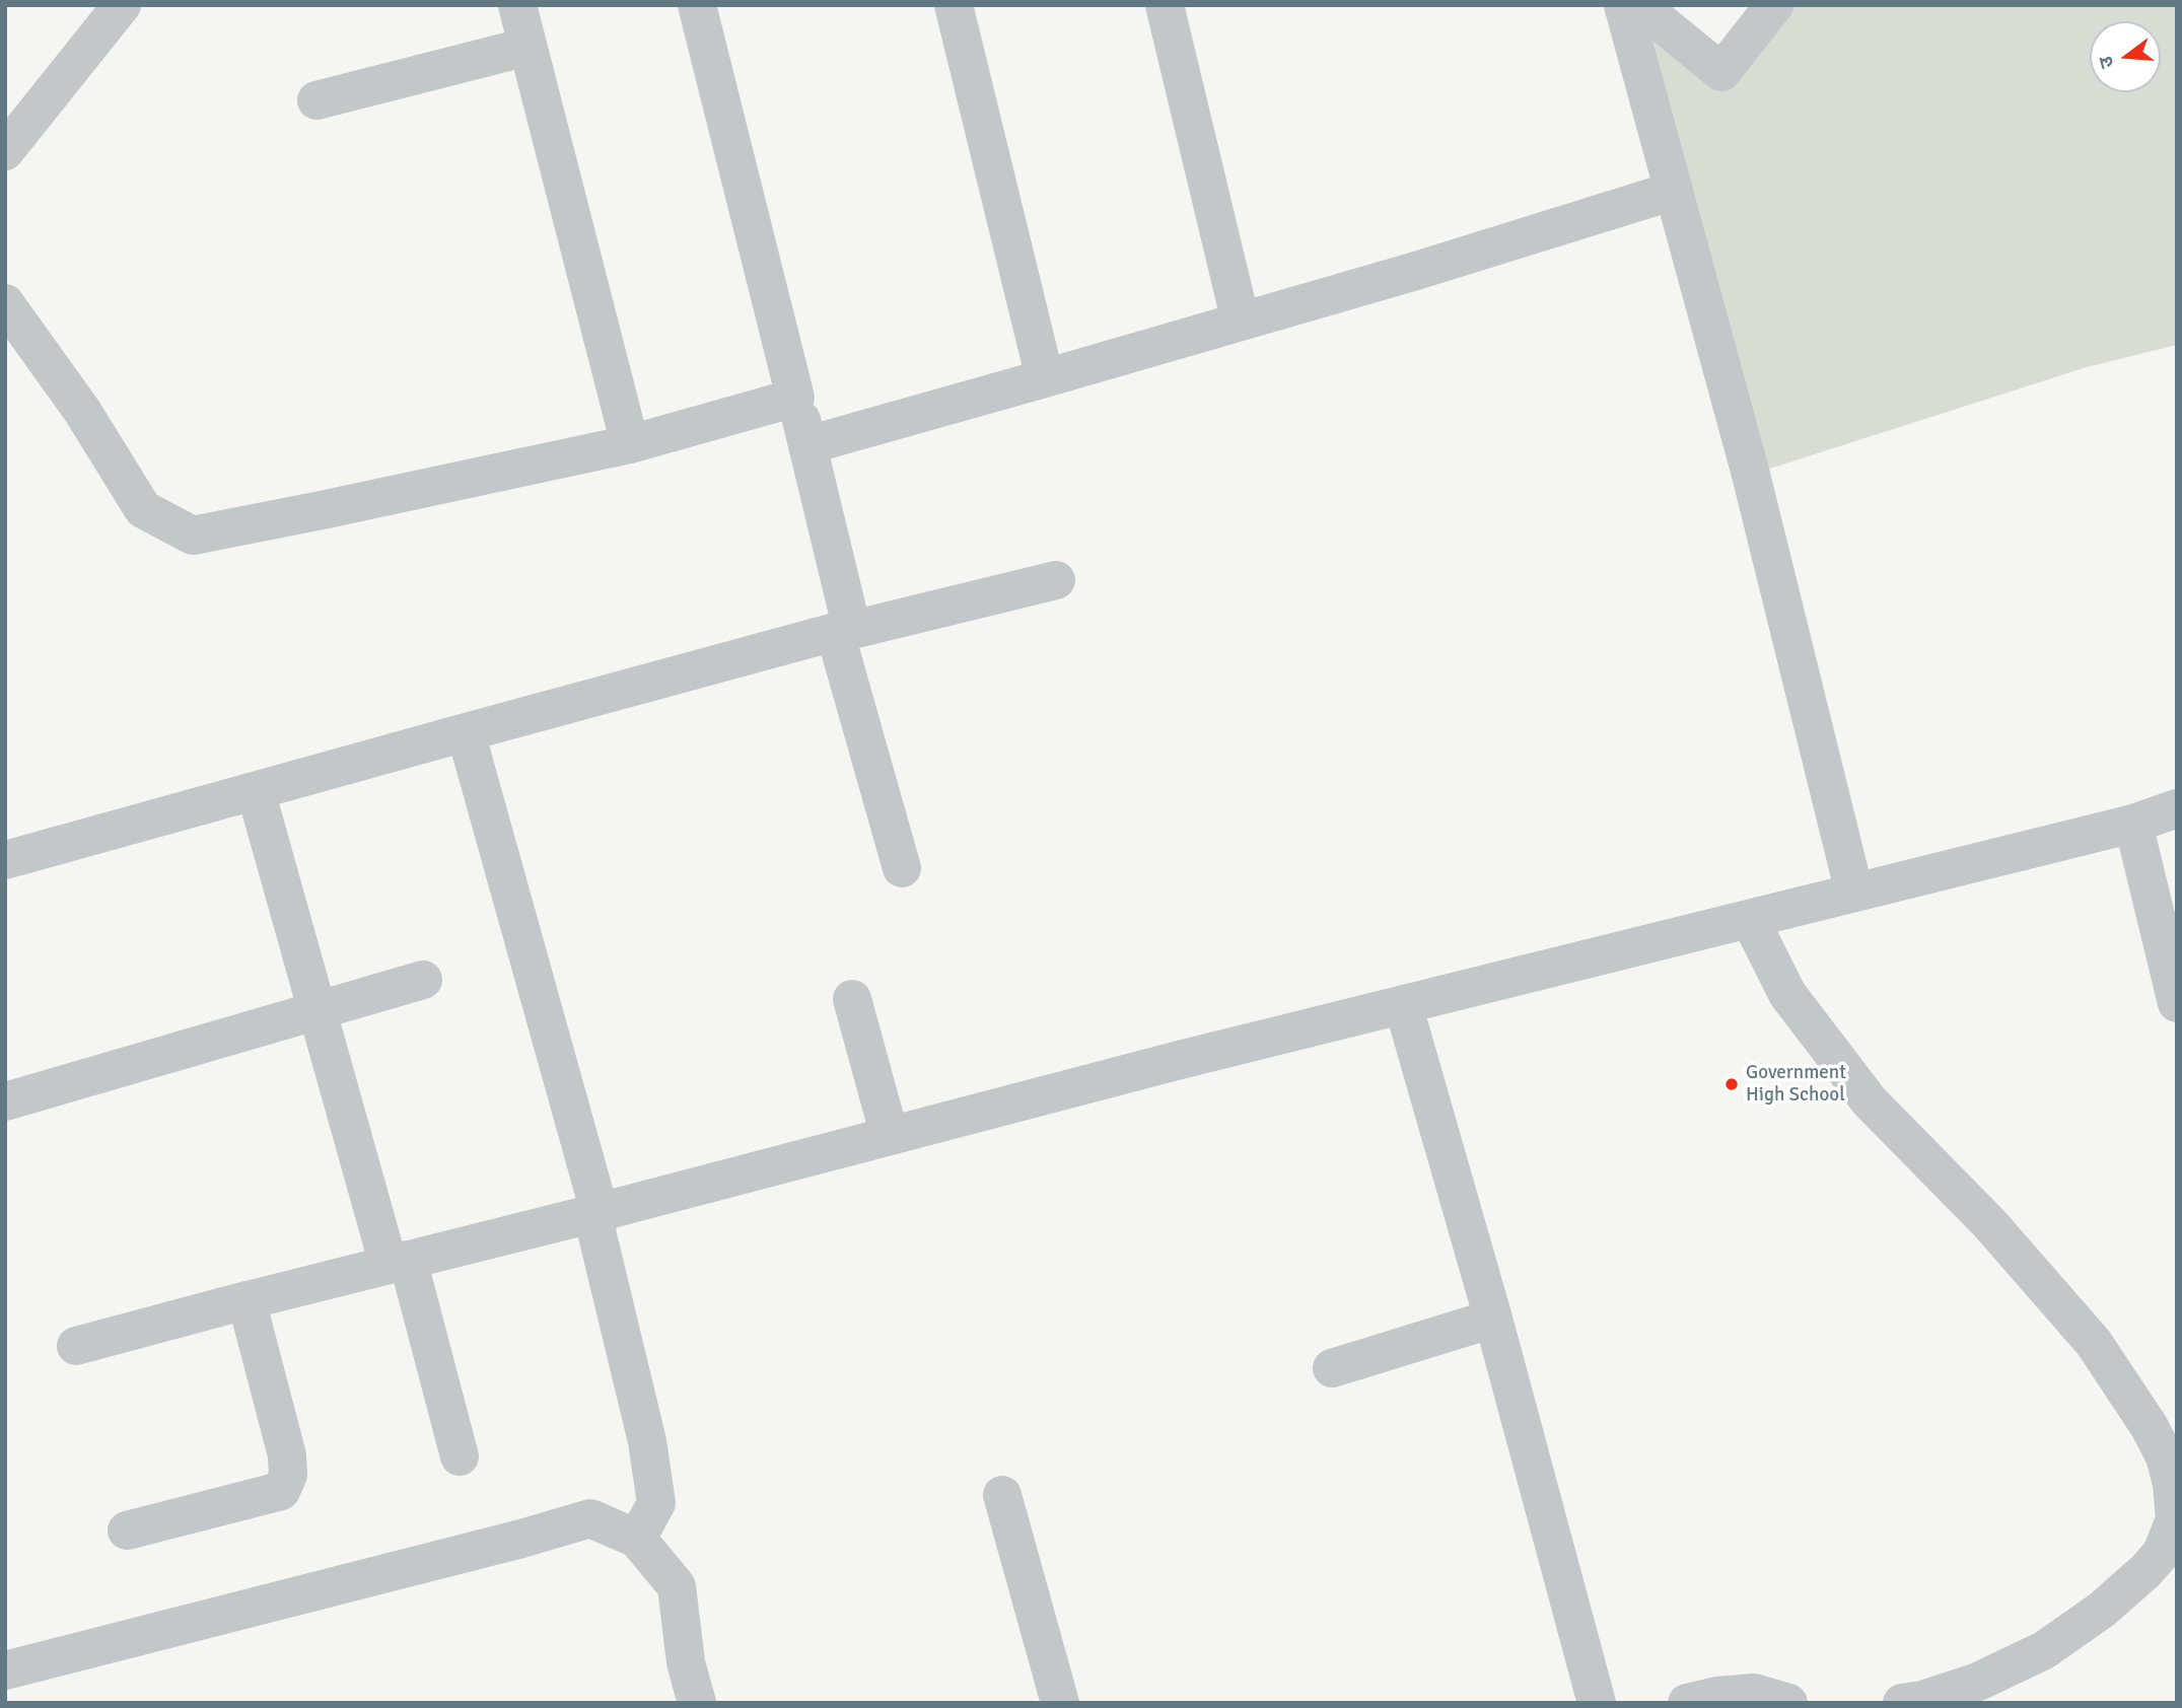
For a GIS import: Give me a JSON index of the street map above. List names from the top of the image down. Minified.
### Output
{"places":["Government High School"],"north":"left"}
